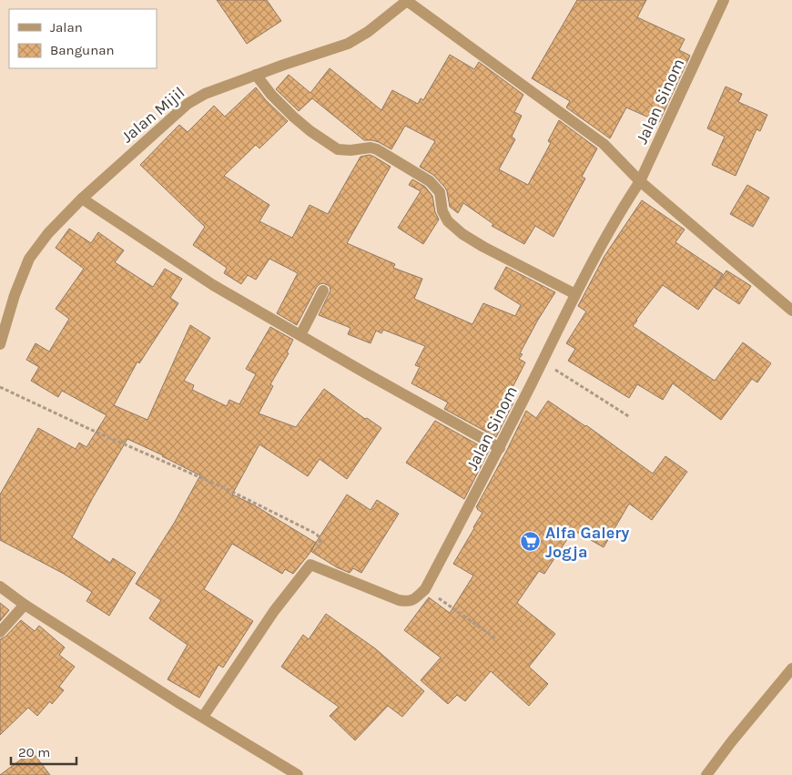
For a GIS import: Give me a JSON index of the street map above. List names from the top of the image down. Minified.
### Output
{"streets":{"street":["Jalan Sinom","Jalan Mijil"]},"places":{"supermarket":["Alfa Galery Jogja"]},"legend":["Jalan","Bangunan"],"scale_bar":"20 m"}
